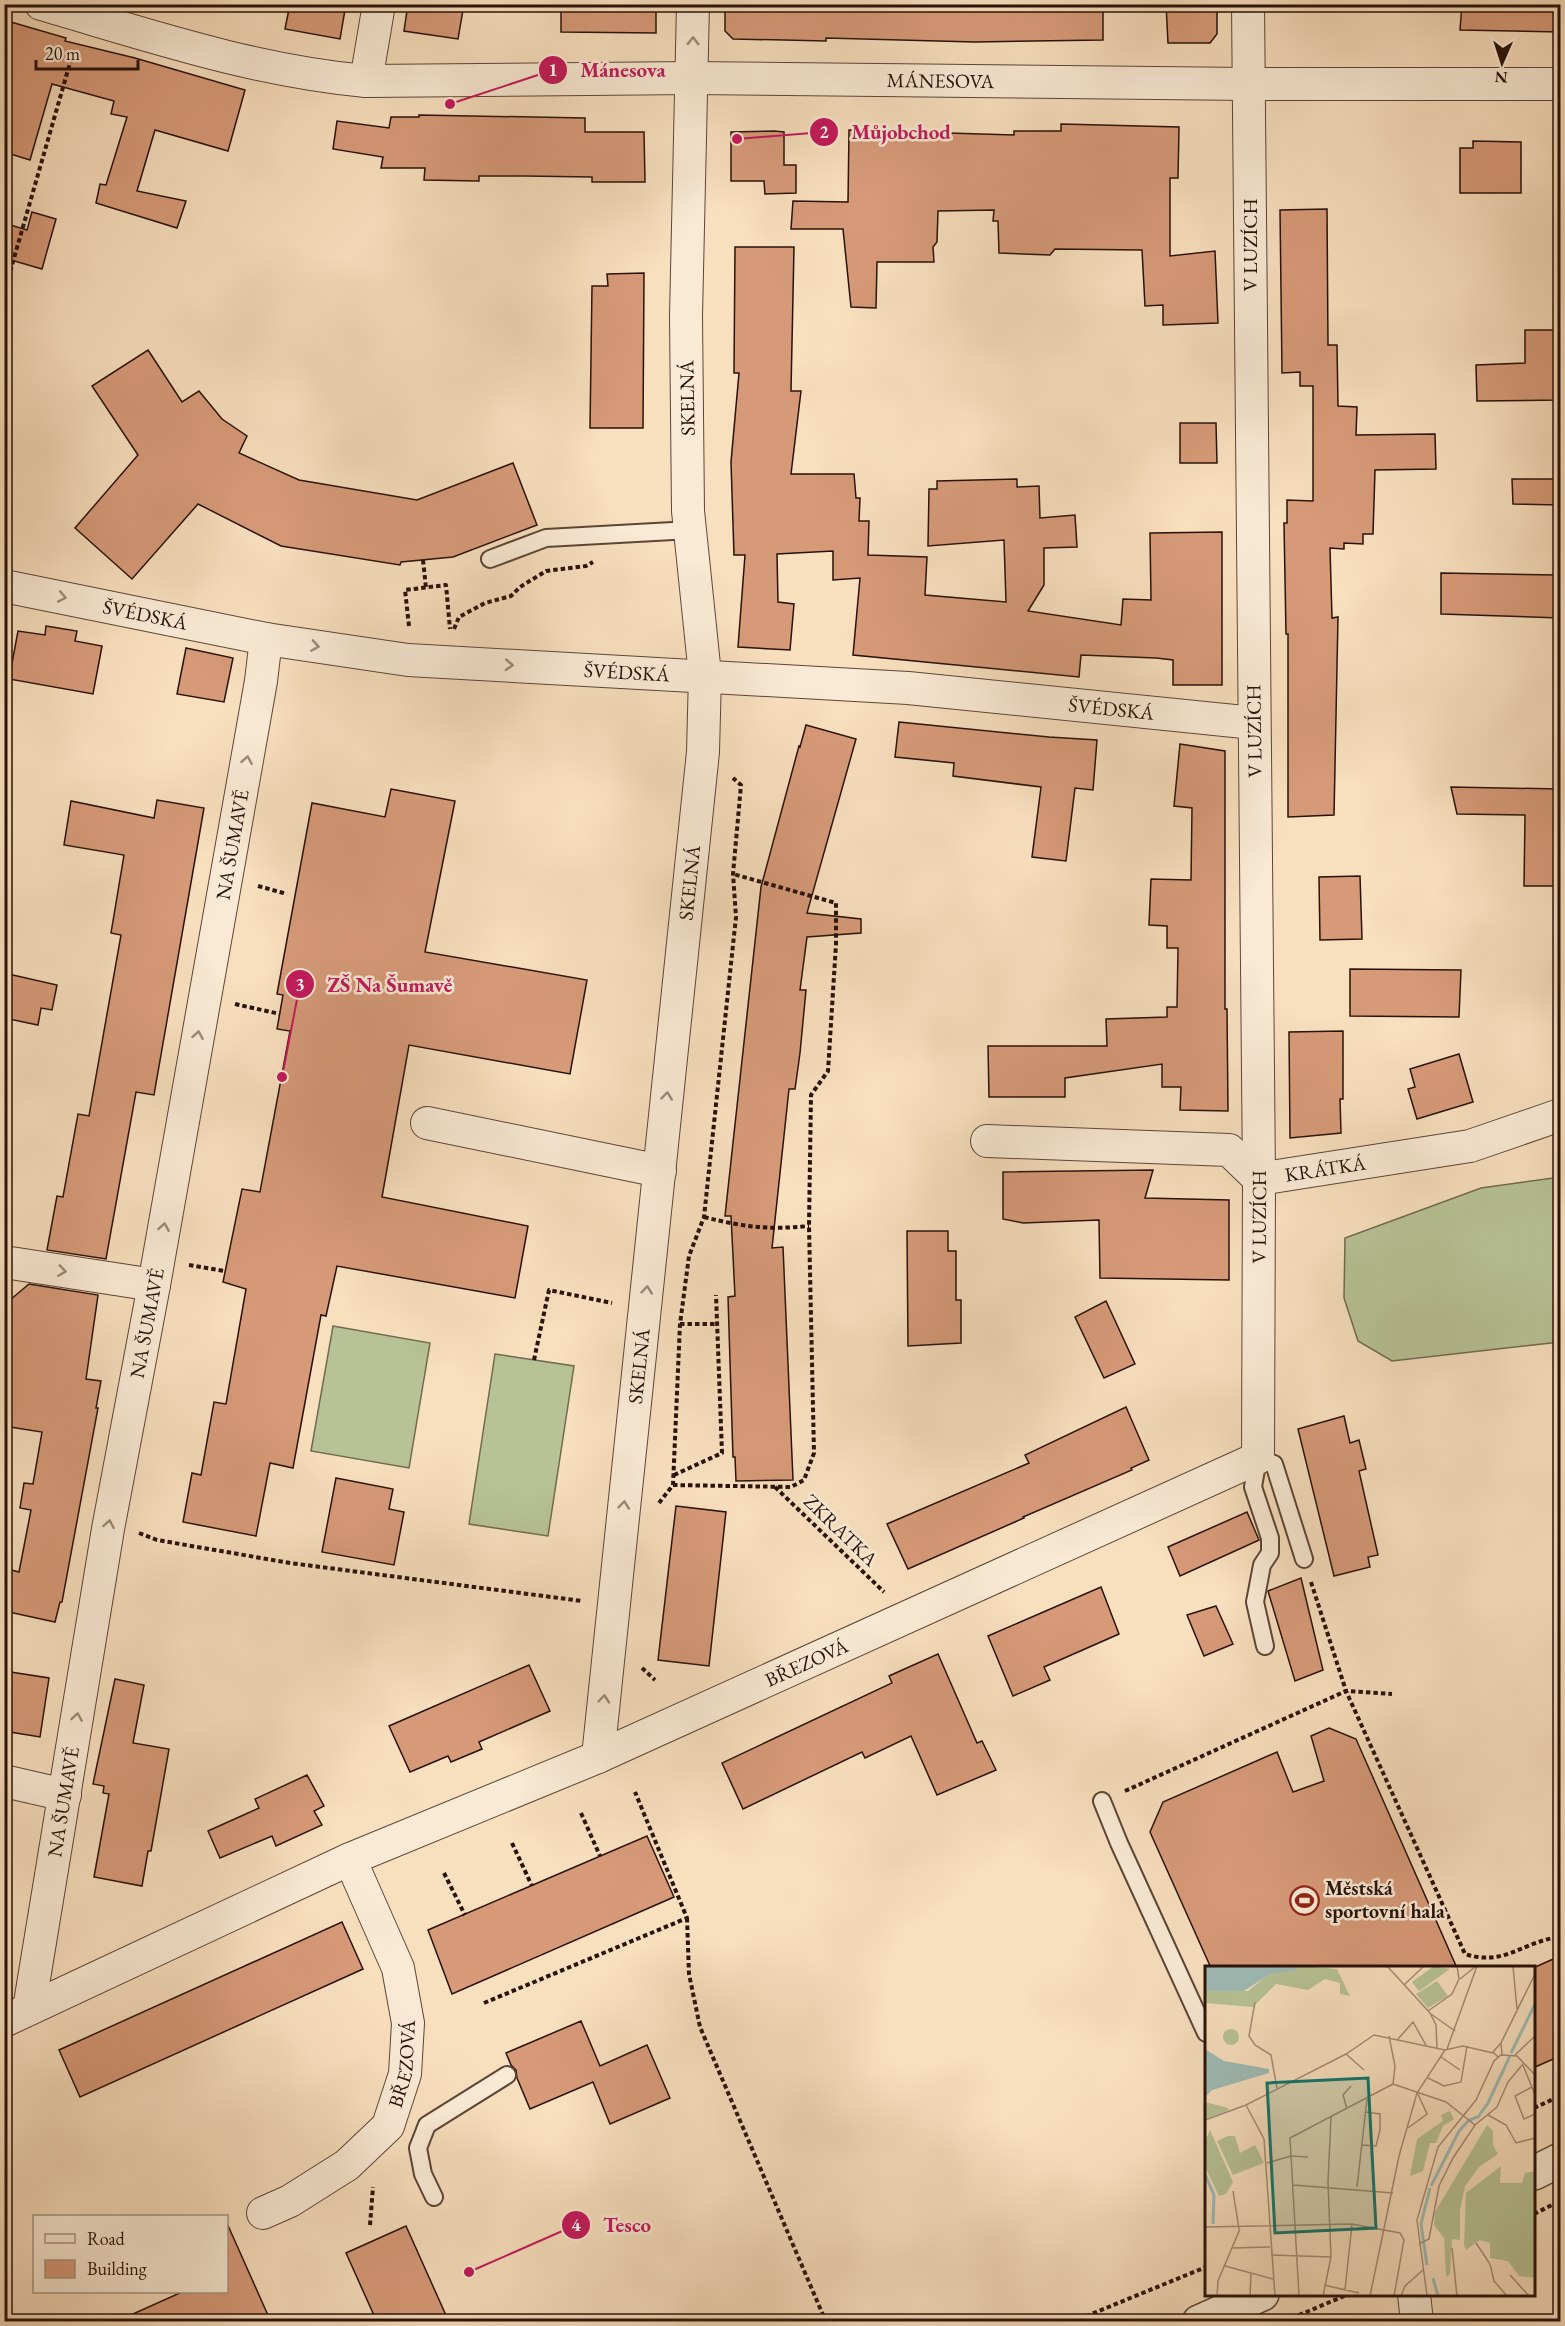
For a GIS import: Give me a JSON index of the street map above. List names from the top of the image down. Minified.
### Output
{"streets":{"street":["MÁNESOVA","V LUZÍCH","SKELNÁ","ŠVÉDSKÁ","NA ŠUMAVĚ","KRÁTKÁ","BŘEZOVÁ"],"path":["ZKRATKA"]},"crossings":[["MÁNESOVA","V LUZÍCH"],["MÁNESOVA","SKELNÁ"],["V LUZÍCH","ŠVÉDSKÁ"],["V LUZÍCH","KRÁTKÁ"],["V LUZÍCH","BŘEZOVÁ"],["SKELNÁ","ŠVÉDSKÁ"],["SKELNÁ","BŘEZOVÁ"],["ŠVÉDSKÁ","NA ŠUMAVĚ"],["NA ŠUMAVĚ","BŘEZOVÁ"]],"one_way":["SKELNÁ","ŠVÉDSKÁ","NA ŠUMAVĚ"],"places":{"other":["Mánesova","Můjobchod","ZŠ Na Šumavě","Tesco"],"sports":["Městská sportovní hala"]},"legend":["Road","Building"],"scale_bar":"20 m","north":"bottom"}
